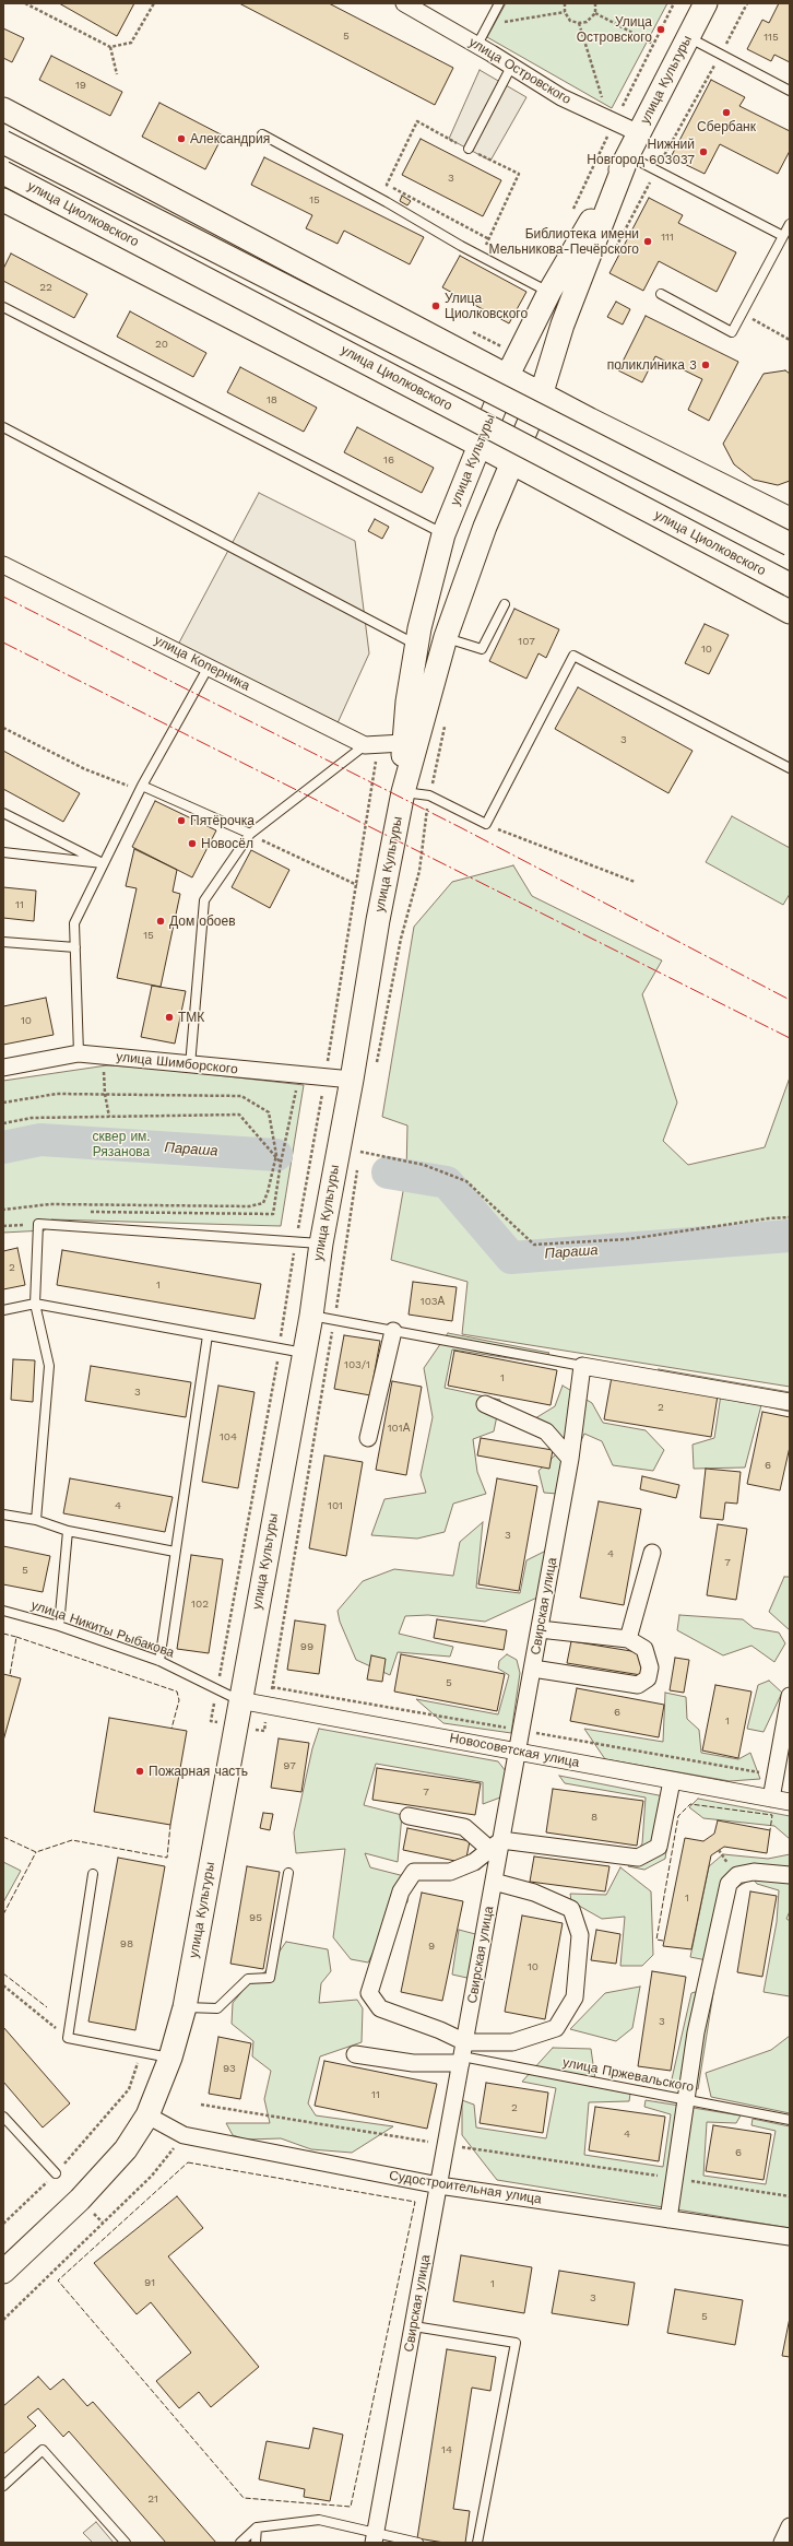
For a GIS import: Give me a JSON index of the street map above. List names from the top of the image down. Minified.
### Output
{"streets":{"main road":["улица Культуры","улица Циолковского"],"street":["улица Островского","улица Коперника","улица Шимборского","Свирская улица","Новосоветская улица","Судостроительная улица"],"lane":["улица Никиты Рыбакова","улица Пржевальского"]},"crossings":[["улица Островского","улица Культуры"],["улица Культуры","улица Коперника"],["улица Культуры","улица Шимборского"],["улица Культуры","улица Никиты Рыбакова"],["улица Культуры","Новосоветская улица"],["улица Культуры","Судостроительная улица"],["Свирская улица","Новосоветская улица"],["Свирская улица","улица Пржевальского"],["Свирская улица","Судостроительная улица"],["улица Никиты Рыбакова","Новосоветская улица"]],"water":["Параша"],"parks":["сквер им. Рязанова"],"places":["Улица Островского","Сбербанк","Александрия","Нижний Новгород 603037","Библиотека имени Мельникова-Печёрского","Улица Циолковского","поликлиника 3","Пятёрочка","Новосёл","Дом обоев","ТМК","Пожарная часть"],"house_numbers":["5","115","19","3","15","111","22","20","18","16","107","10","3","11","15","10","2","1","103А","103/1","1","3","2","101А","104","6","4","101","3","4","7","5","102","99","5","6","1","97","7","8","1","95","98","9","10","3","93","11","2","4","6","91","1","3","5","14","21"]}
